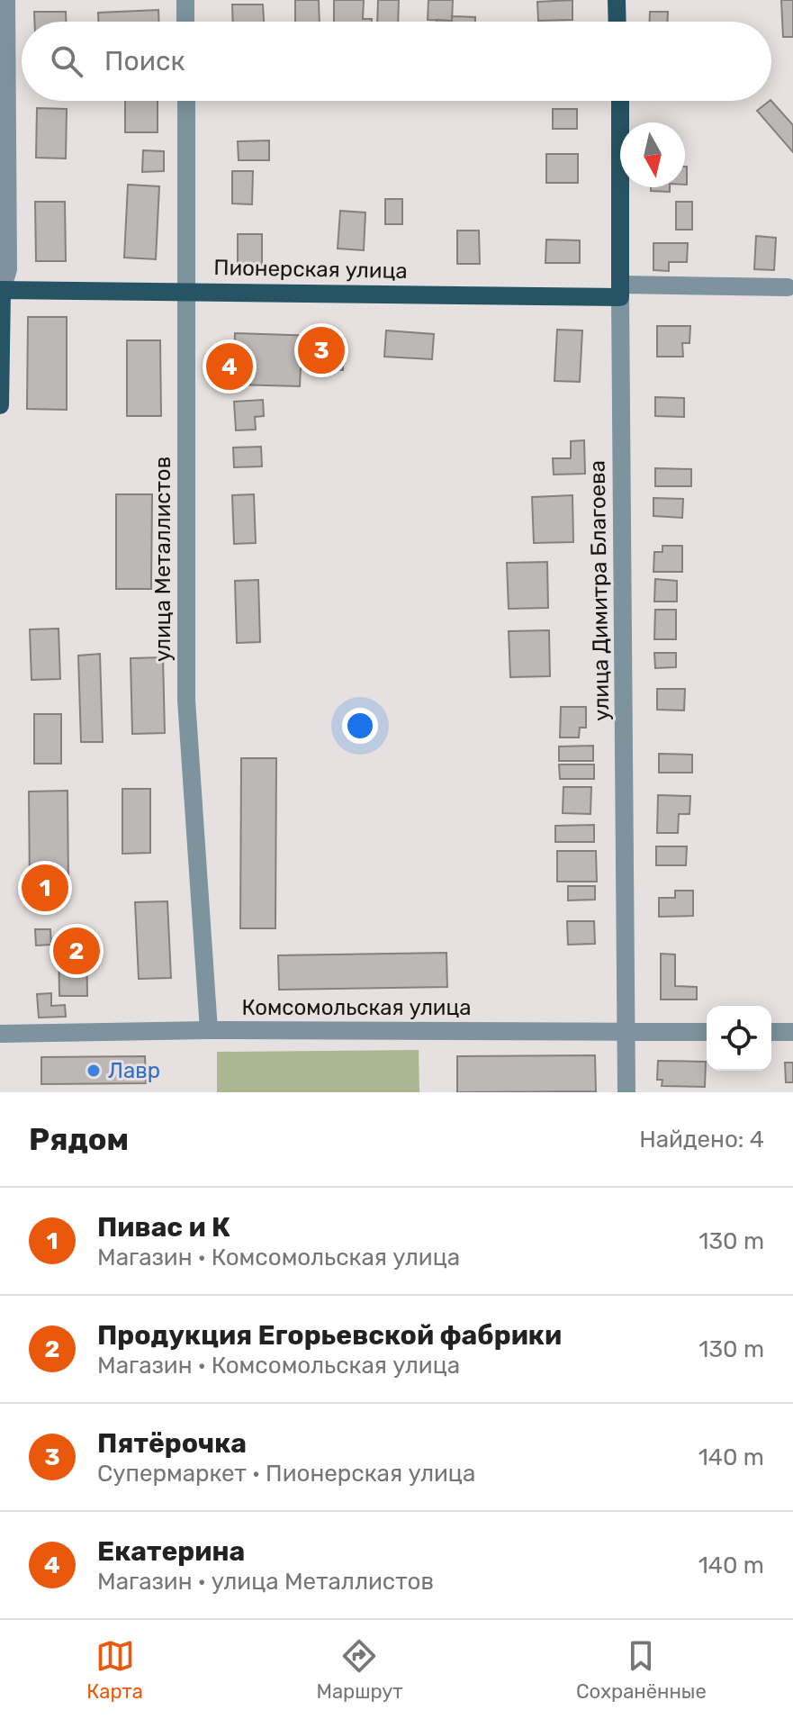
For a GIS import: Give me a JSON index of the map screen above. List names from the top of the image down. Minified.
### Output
{"streets":{"main road":["Пионерская улица","улица Димитра Благоева"],"street":["улица Металлистов","Комсомольская улица"]},"crossings":[["Пионерская улица","улица Металлистов"],["Пионерская улица","улица Димитра Благоева"],["улица Металлистов","Комсомольская улица"],["улица Димитра Благоева","Комсомольская улица"]],"places":["Лавр"],"north":"bottom","page":{"search":"Поиск","pins":["3","4","1","2"],"heading":["Рядом","Найдено: 4"],"list":[{"mark":"1","name":"Пивас и К","note":"Магазин · Комсомольская улица","value":"130 m"},{"mark":"2","name":"Продукция Егорьевской фабрики","note":"Магазин · Комсомольская улица","value":"130 m"},{"mark":"3","name":"Пятёрочка","note":"Супермаркет · Пионерская улица","value":"140 m"},{"mark":"4","name":"Екатерина","note":"Магазин · улица Металлистов","value":"140 m"}],"nav":["Карта","Маршрут","Сохранённые"]}}
